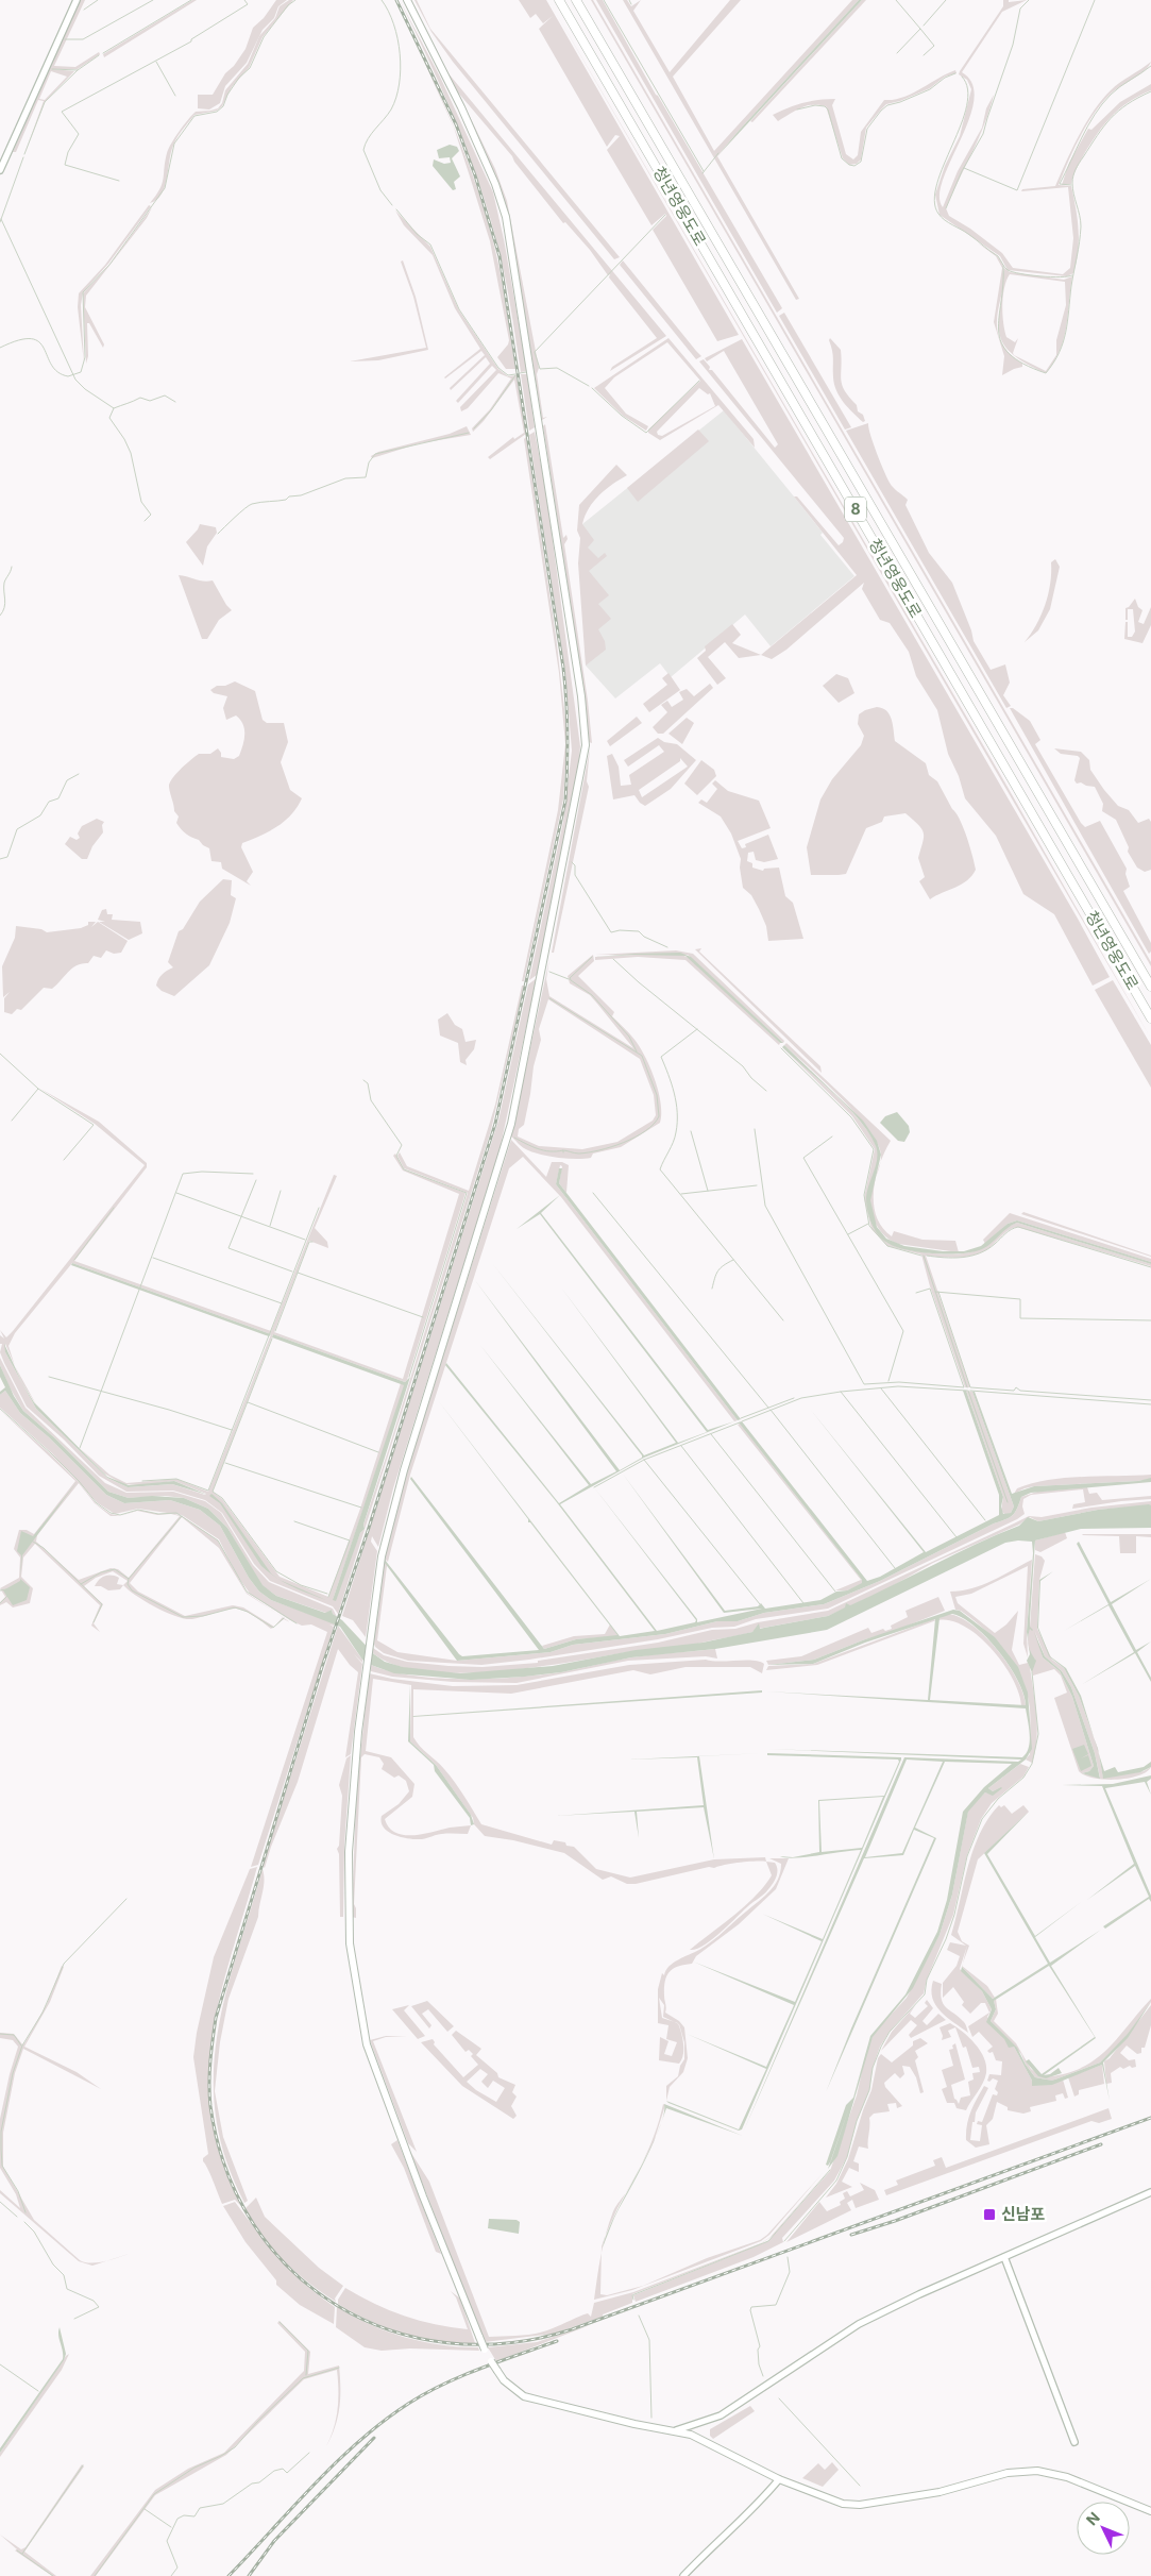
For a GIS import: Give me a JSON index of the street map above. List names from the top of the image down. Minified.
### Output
{"streets":{"highway":["청년영웅도로","8"]},"places":{"transit":["신남포"]},"north":"top left"}
